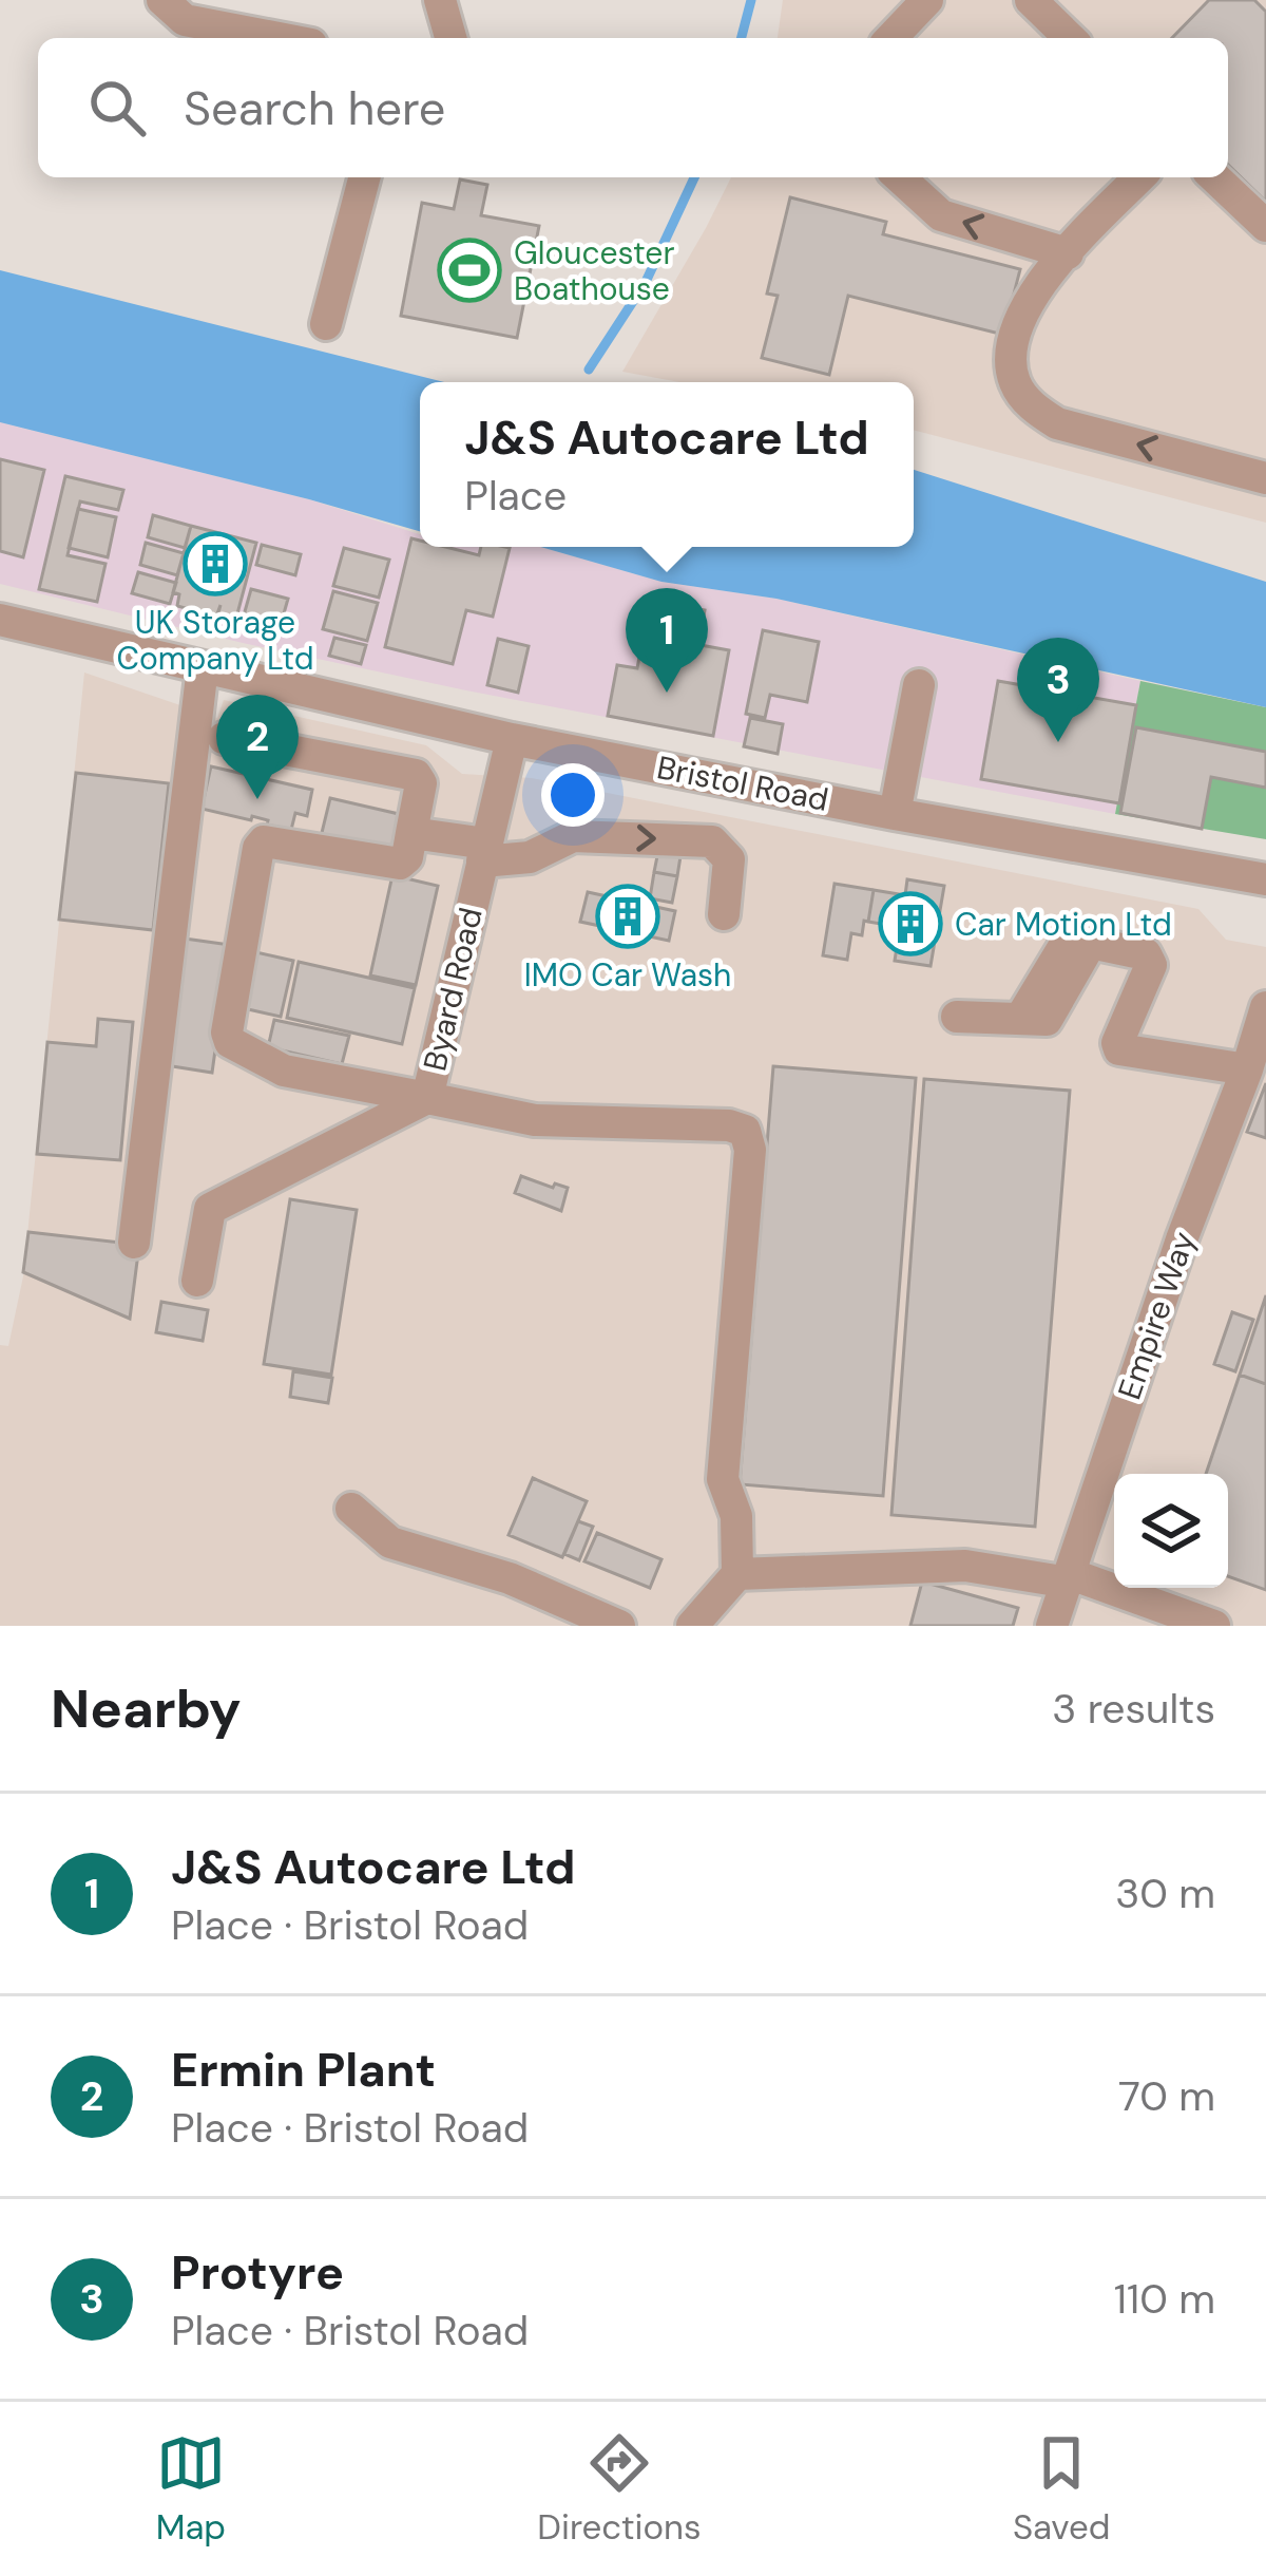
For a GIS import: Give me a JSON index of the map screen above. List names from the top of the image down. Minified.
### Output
{"streets":{"street":["Bristol Road","Byard Road","Empire Way"]},"crossings":[["Bristol Road","Byard Road"]],"places":{"sports":["Gloucester Boathouse"],"building":["UK Storage Company Ltd","IMO Car Wash","Car Motion Ltd"]},"page":{"search":"Search here","popup":["J&S Autocare Ltd","Place"],"pins":["1","3","2"],"heading":["Nearby","3 results"],"list":[{"mark":"1","name":"J&S Autocare Ltd","note":"Place · Bristol Road","value":"30 m"},{"mark":"2","name":"Ermin Plant","note":"Place · Bristol Road","value":"70 m"},{"mark":"3","name":"Protyre","note":"Place · Bristol Road","value":"110 m"}],"nav":["Map","Directions","Saved"]}}
